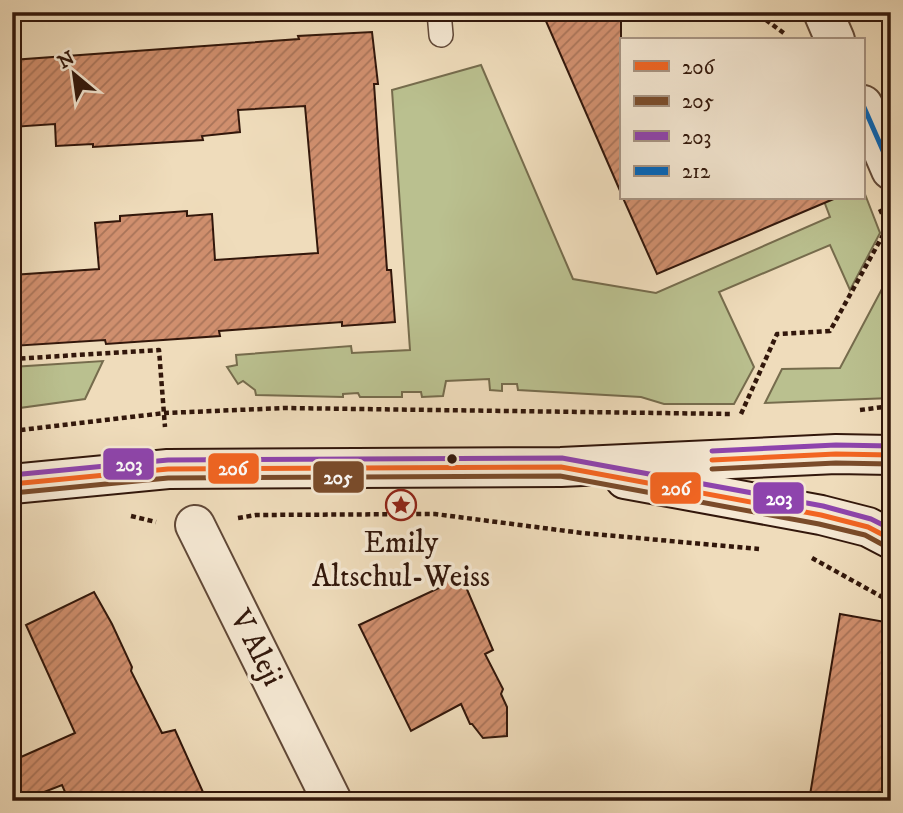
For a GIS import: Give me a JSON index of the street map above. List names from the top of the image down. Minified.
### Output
{"streets":{"main road":["V Aleji"]},"places":{"place":["Emily Altschul-Weiss"]},"lines":["transit line 212","transit line 203","transit line 206","transit line 205"],"legend":["206","205","203","212"],"north":"top left"}
